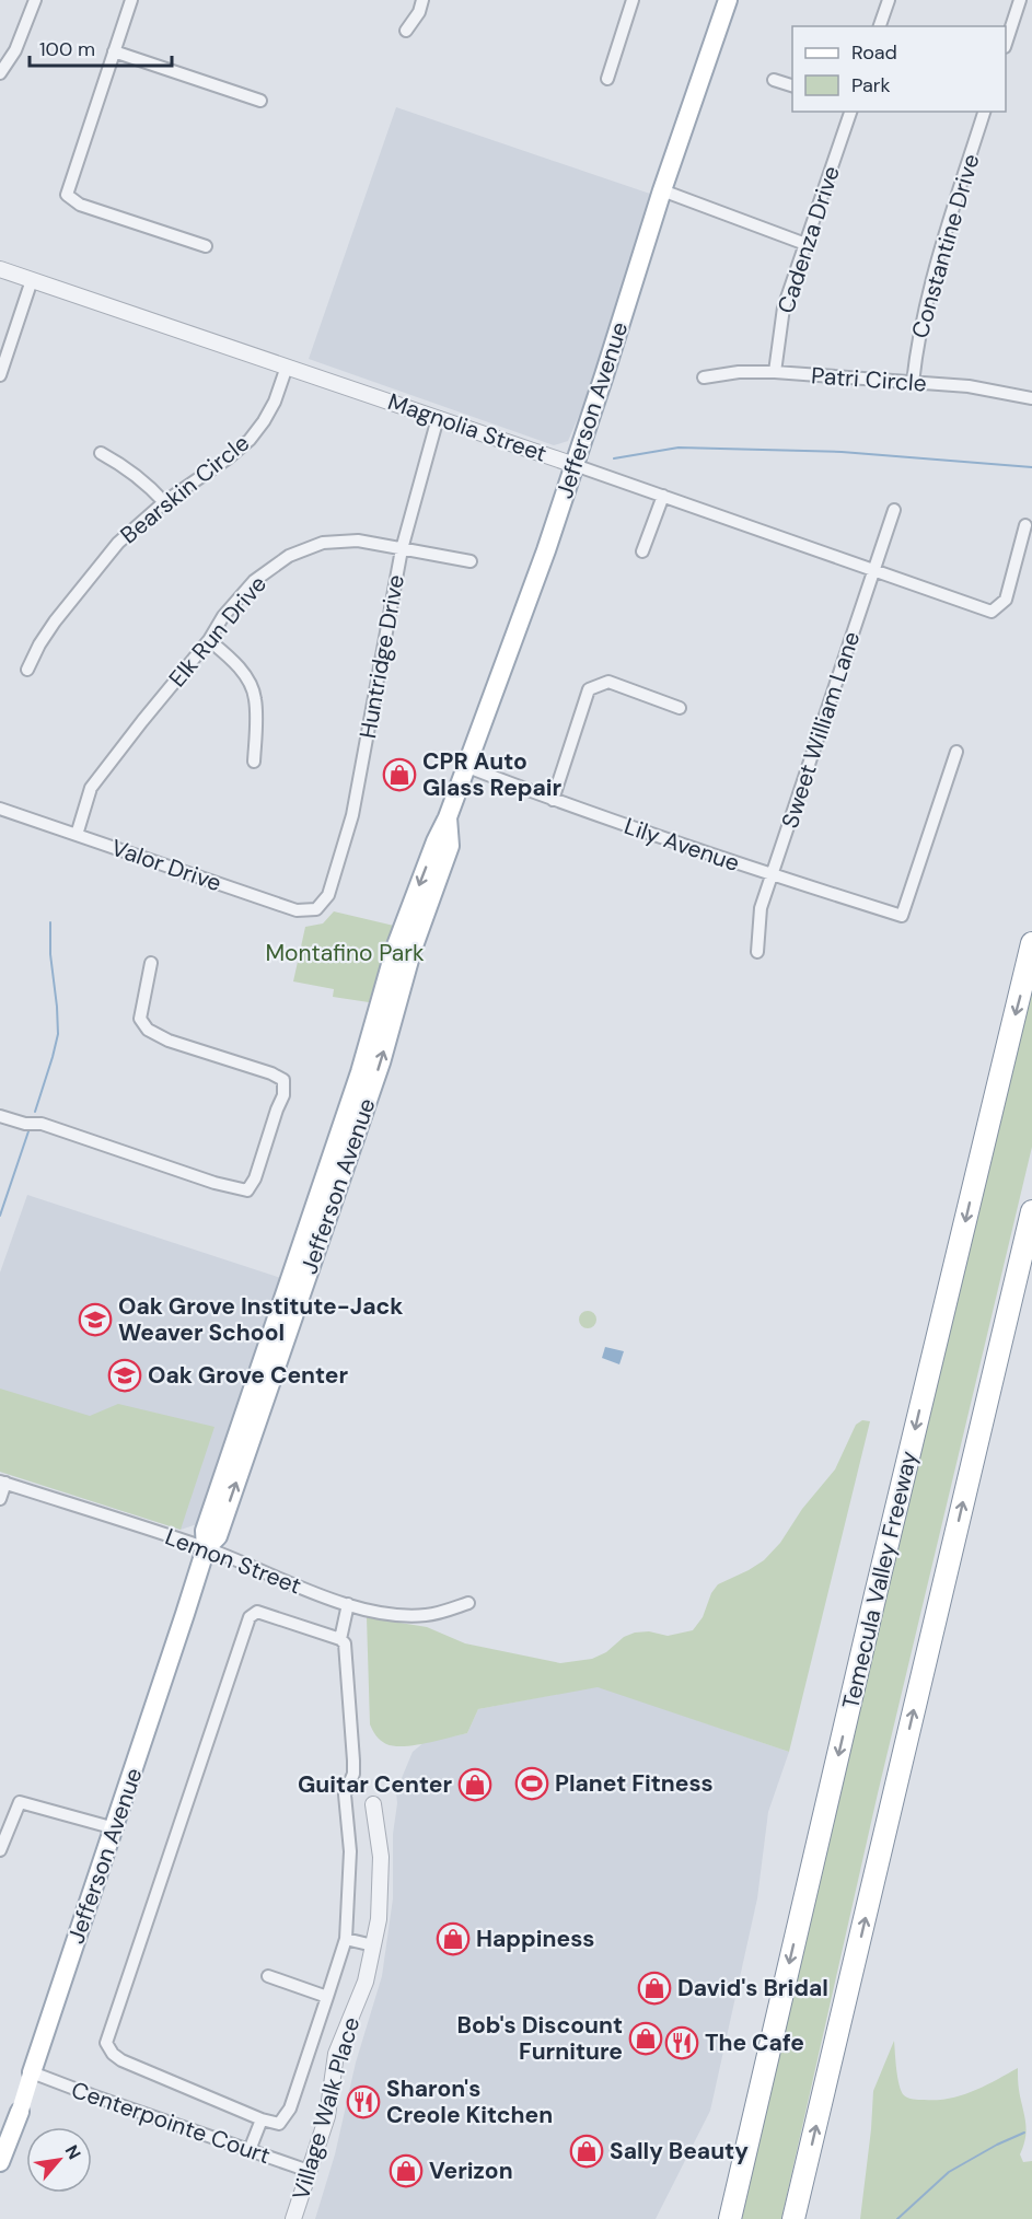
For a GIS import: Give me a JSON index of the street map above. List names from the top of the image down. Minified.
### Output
{"streets":{"highway":["Temecula Valley Freeway"],"main road":["Jefferson Avenue"],"street":["Cadenza Drive","Constantine Drive","Patri Circle","Magnolia Street","Bearskin Circle","Elk Run Drive","Huntridge Drive","Sweet William Lane","Lily Avenue","Valor Drive","Lemon Street","Village Walk Place","Centerpointe Court"]},"crossings":[["Cadenza Drive","Patri Circle"],["Constantine Drive","Patri Circle"],["Jefferson Avenue","Magnolia Street"],["Jefferson Avenue","Lily Avenue"],["Jefferson Avenue","Lemon Street"],["Jefferson Avenue","Centerpointe Court"],["Magnolia Street","Bearskin Circle"],["Magnolia Street","Huntridge Drive"],["Magnolia Street","Sweet William Lane"],["Elk Run Drive","Huntridge Drive"],["Elk Run Drive","Valor Drive"],["Huntridge Drive","Valor Drive"],["Sweet William Lane","Lily Avenue"],["Village Walk Place","Centerpointe Court"]],"parks":["Montafino Park"],"places":{"shop":["CPR Auto Glass Repair","Guitar Center","Happiness","David's Bridal","Bob's Discount Furniture","Sally Beauty","Verizon"],"school or university":["Oak Grove Institute-Jack Weaver School","Oak Grove Center"],"sports":["Planet Fitness"],"restaurant":["The Cafe","Sharon's Creole Kitchen"]},"legend":["Road","Park"],"scale_bar":"100 m","north":"top right"}
